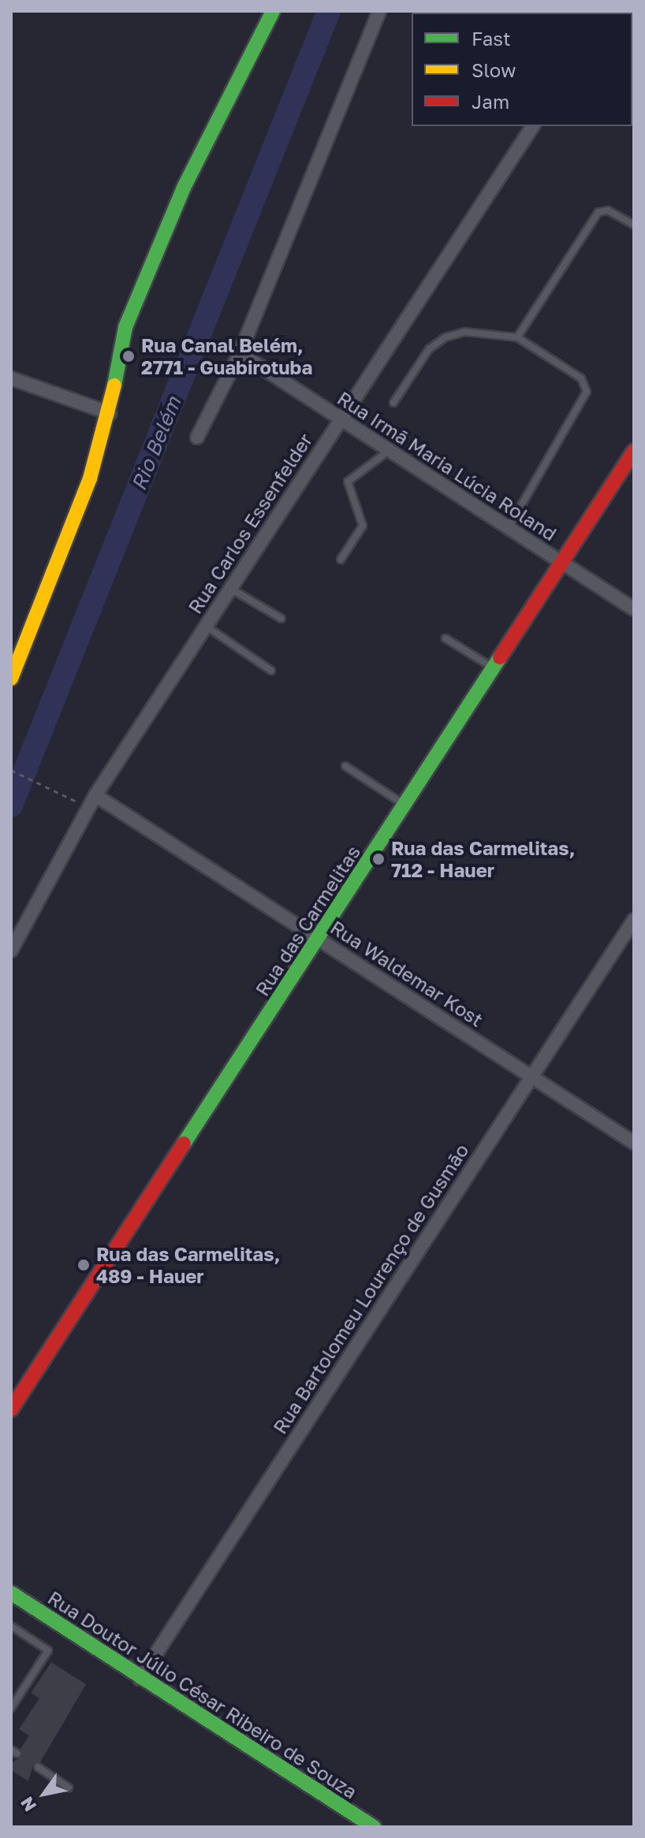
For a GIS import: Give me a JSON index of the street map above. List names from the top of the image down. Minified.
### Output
{"streets":{"street":["Rua Irmã Maria Lúcia Roland","Rua Carlos Essenfelder","Rua das Carmelitas","Rua Waldemar Kost","Rua Bartolomeu Lourenço de Gusmão","Rua Doutor Júlio César Ribeiro de Souza"]},"crossings":[["Rua Irmã Maria Lúcia Roland","Rua Carlos Essenfelder"],["Rua Irmã Maria Lúcia Roland","Rua das Carmelitas"],["Rua Carlos Essenfelder","Rua Waldemar Kost"],["Rua das Carmelitas","Rua Waldemar Kost"],["Rua Waldemar Kost","Rua Bartolomeu Lourenço de Gusmão"],["Rua Bartolomeu Lourenço de Gusmão","Rua Doutor Júlio César Ribeiro de Souza"]],"water":["Rio Belém"],"places":["Rua Canal Belém, 2771 - Guabirotuba","Rua das Carmelitas, 712 - Hauer","Rua das Carmelitas, 489 - Hauer"],"legend":["Fast","Slow","Jam"],"north":"bottom left"}
